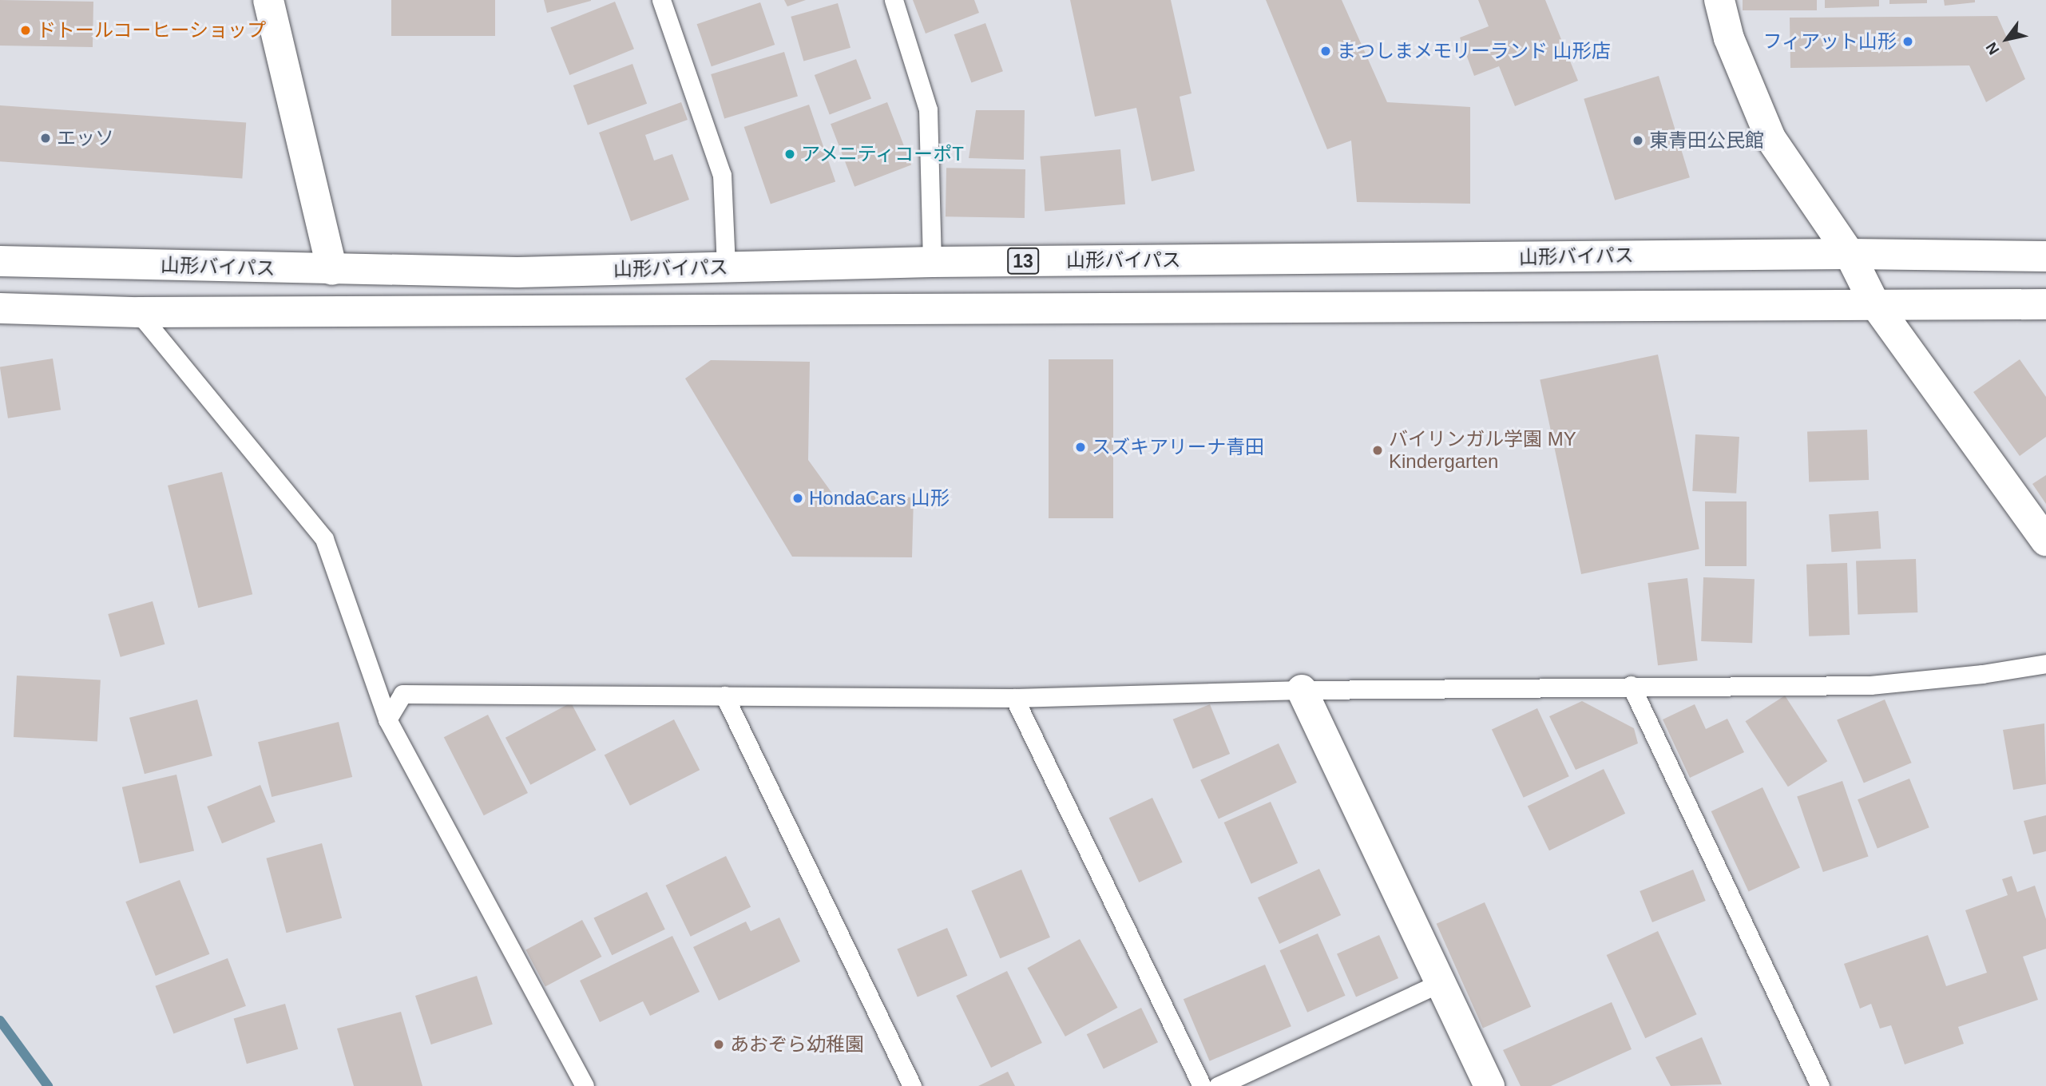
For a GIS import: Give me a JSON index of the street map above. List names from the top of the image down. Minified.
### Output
{"streets":{"main road":["山形バイパス","13"]},"places":["ドトールコーヒーショップ","フィアット山形","まつしまメモリーランド 山形店","エッソ","東青田公民館","アメニティコーポT","スズキアリーナ青田","バイリンガル学園 MY Kindergarten","HondaCars 山形","あおぞら幼稚園"],"north":"bottom left"}
